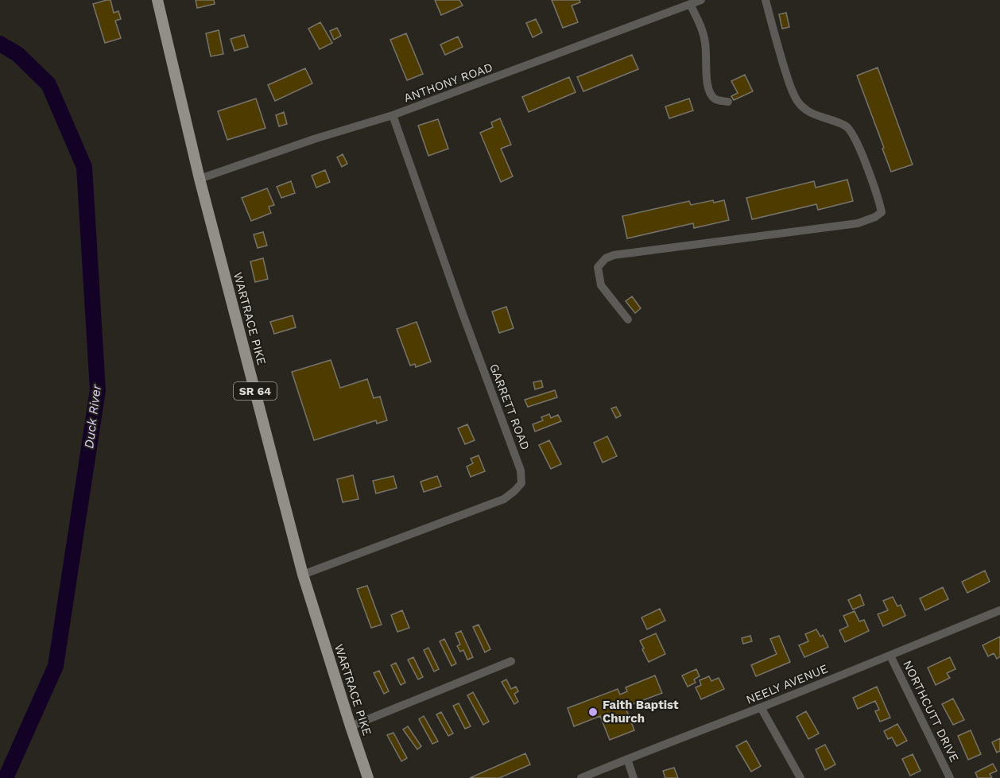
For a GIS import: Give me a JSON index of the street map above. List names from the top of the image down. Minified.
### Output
{"streets":{"main road":["WARTRACE PIKE","SR 64"],"street":["ANTHONY ROAD","GARRETT ROAD","NEELY AVENUE","NORTHCUTT DRIVE"]},"crossings":[["ANTHONY ROAD","WARTRACE PIKE"],["ANTHONY ROAD","GARRETT ROAD"],["WARTRACE PIKE","GARRETT ROAD"],["NEELY AVENUE","NORTHCUTT DRIVE"]],"water":["Duck River"],"places":["Faith Baptist Church"]}
